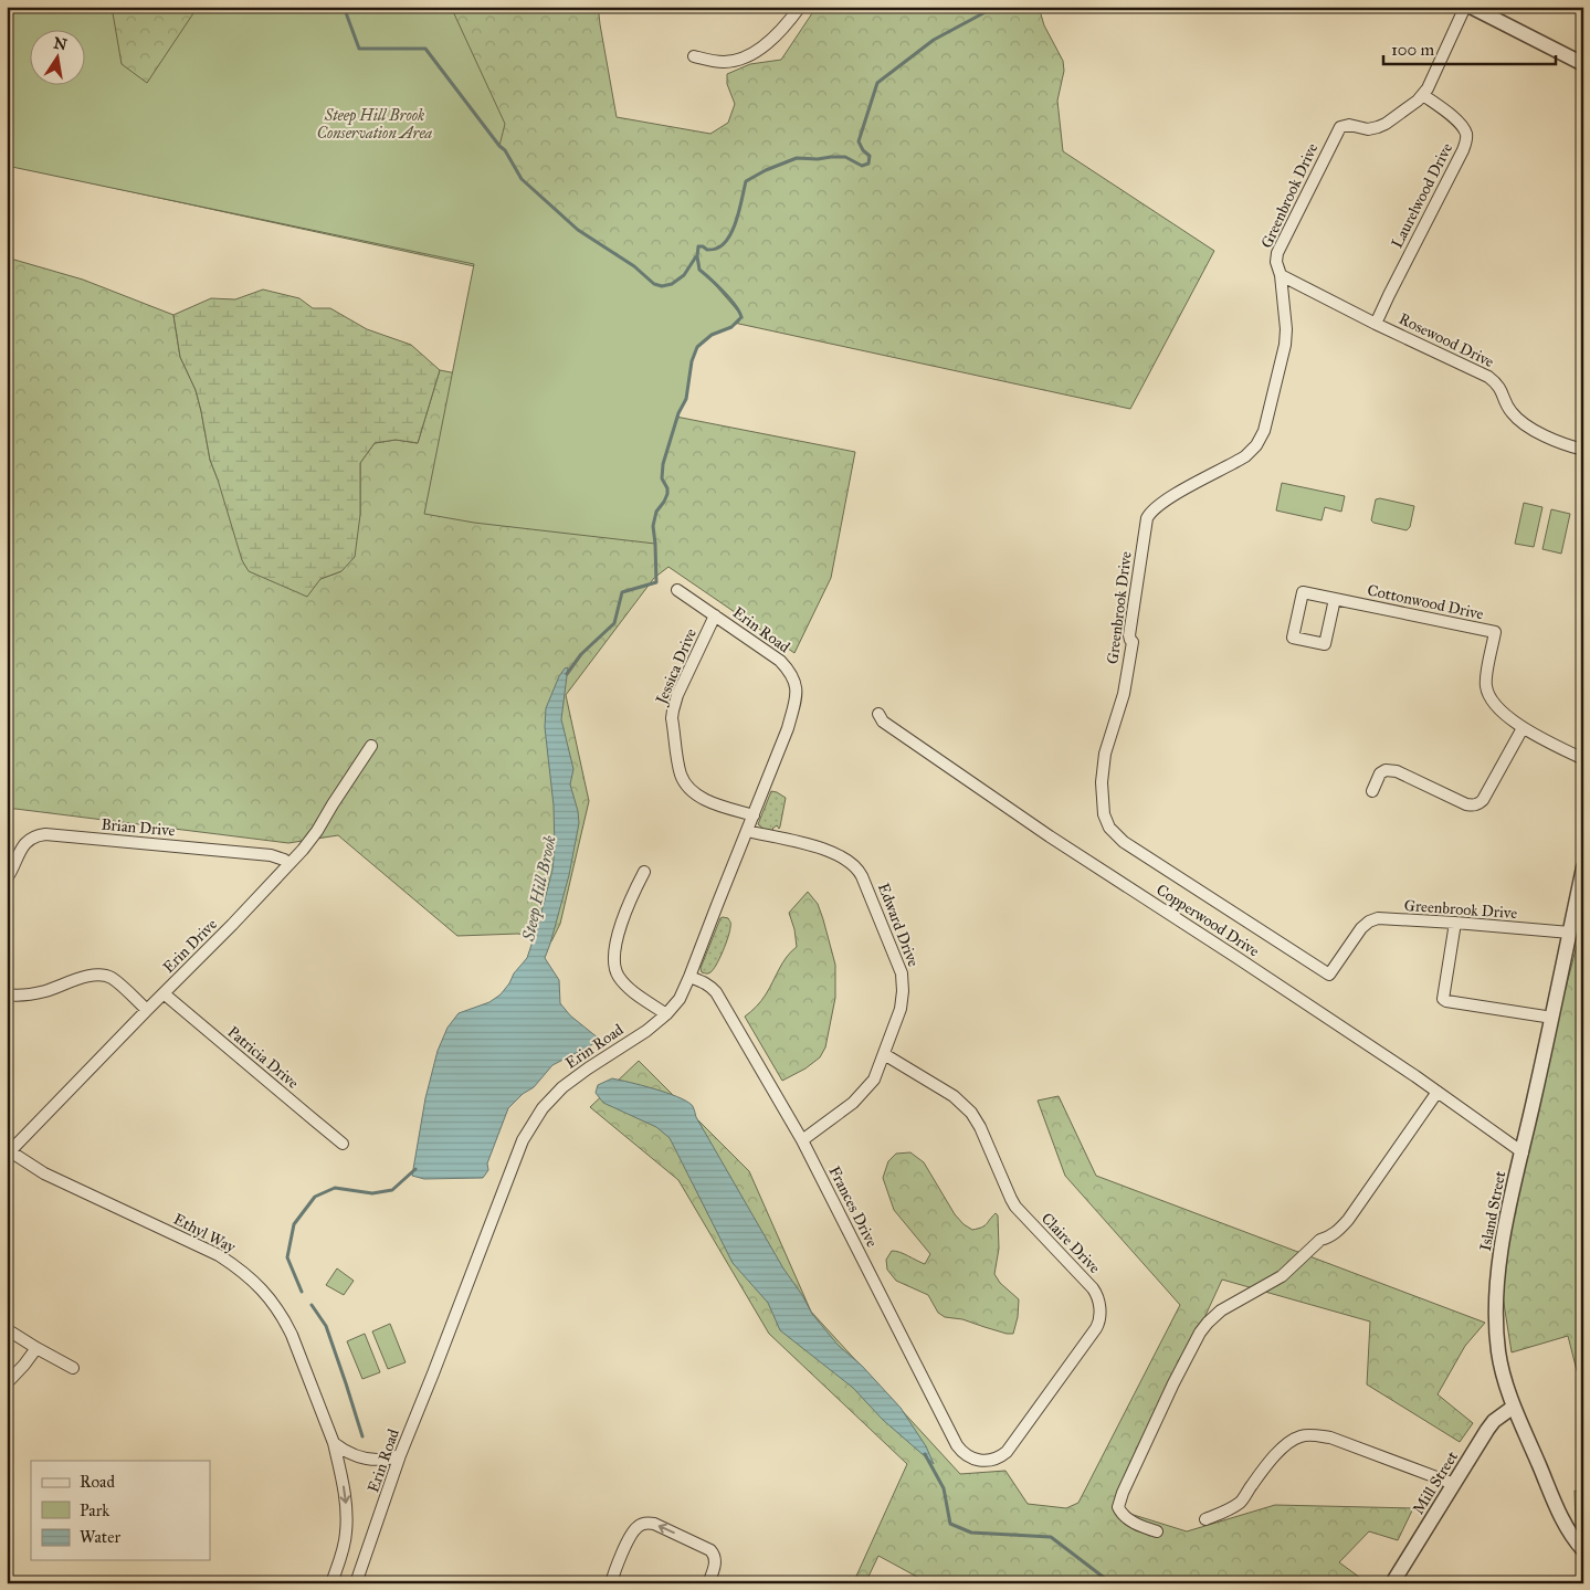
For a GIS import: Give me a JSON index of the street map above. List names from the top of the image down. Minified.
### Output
{"streets":{"street":["Greenbrook Drive","Laurelwood Drive","Rosewood Drive","Cottonwood Drive","Erin Road","Jessica Drive","Brian Drive","Copperwood Drive","Edward Drive","Erin Drive","Patricia Drive","Frances Drive","Island Street","Ethyl Way","Claire Drive","Mill Street"]},"crossings":[["Greenbrook Drive","Laurelwood Drive"],["Greenbrook Drive","Rosewood Drive"],["Greenbrook Drive","Island Street"],["Laurelwood Drive","Rosewood Drive"],["Erin Road","Jessica Drive"],["Erin Road","Edward Drive"],["Erin Road","Frances Drive"],["Brian Drive","Erin Drive"],["Copperwood Drive","Island Street"],["Edward Drive","Frances Drive"],["Edward Drive","Claire Drive"],["Erin Drive","Patricia Drive"],["Erin Drive","Ethyl Way"],["Frances Drive","Claire Drive"],["Island Street","Mill Street"]],"water":["Steep Hill Brook"],"parks":["Steep Hill Brook Conservation Area"],"legend":["Road","Park","Water"],"scale_bar":"100 m","north":"top"}
